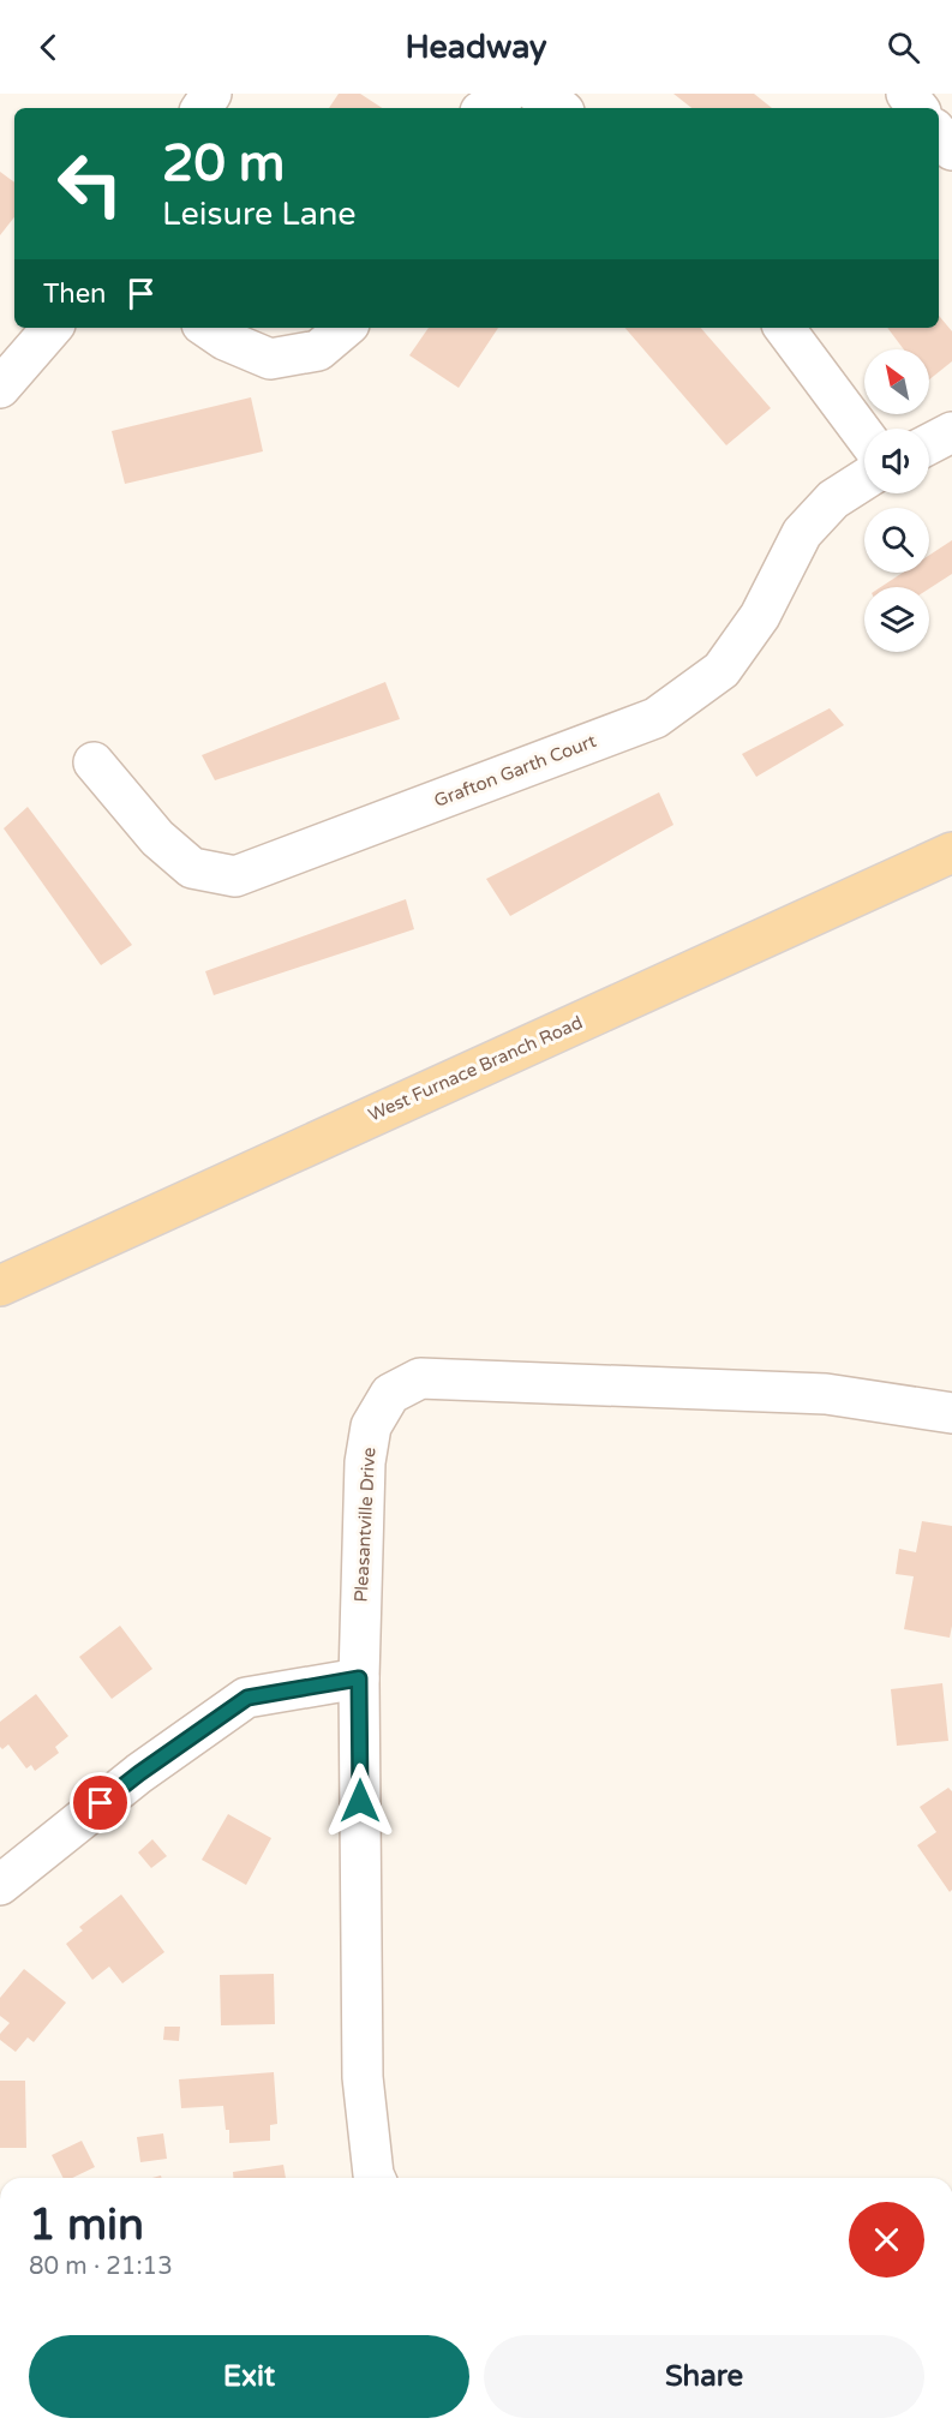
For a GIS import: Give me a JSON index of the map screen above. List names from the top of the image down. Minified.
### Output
{"streets":{"main road":["West Furnace Branch Road"],"street":["Grafton Garth Court","Pleasantville Drive"]},"north":"top left","page":{"header":"Headway","turn":["20 m","Leisure Lane"],"then":"Then","heading":["1 min","80 m · 21:13"],"buttons":["Exit","Share"]}}
